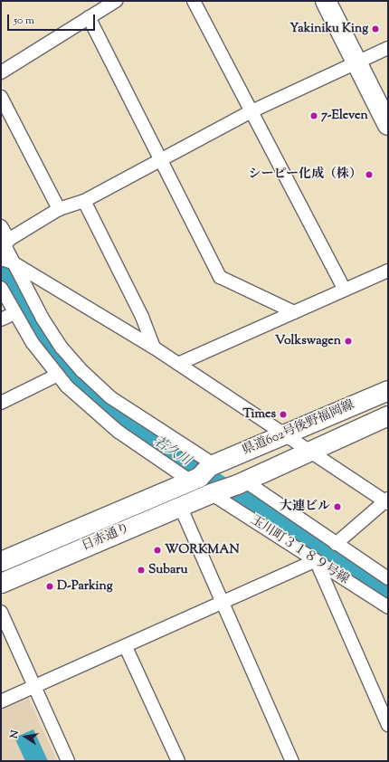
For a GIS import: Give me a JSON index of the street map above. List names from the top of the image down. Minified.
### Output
{"streets":{"main road":["県道602号後野福岡線","日赤通り"],"street":["玉川町３１８９号線"]},"crossings":[["県道602号後野福岡線","日赤通り"],["県道602号後野福岡線","玉川町３１８９号線"],["日赤通り","玉川町３１８９号線"]],"water":["若久川"],"places":["Yakiniku King","7-Eleven","シーピー化成（株）","Volkswagen","Times","大連ビル","WORKMAN","Subaru","D-Parking"],"scale_bar":"50 m","north":"left"}
